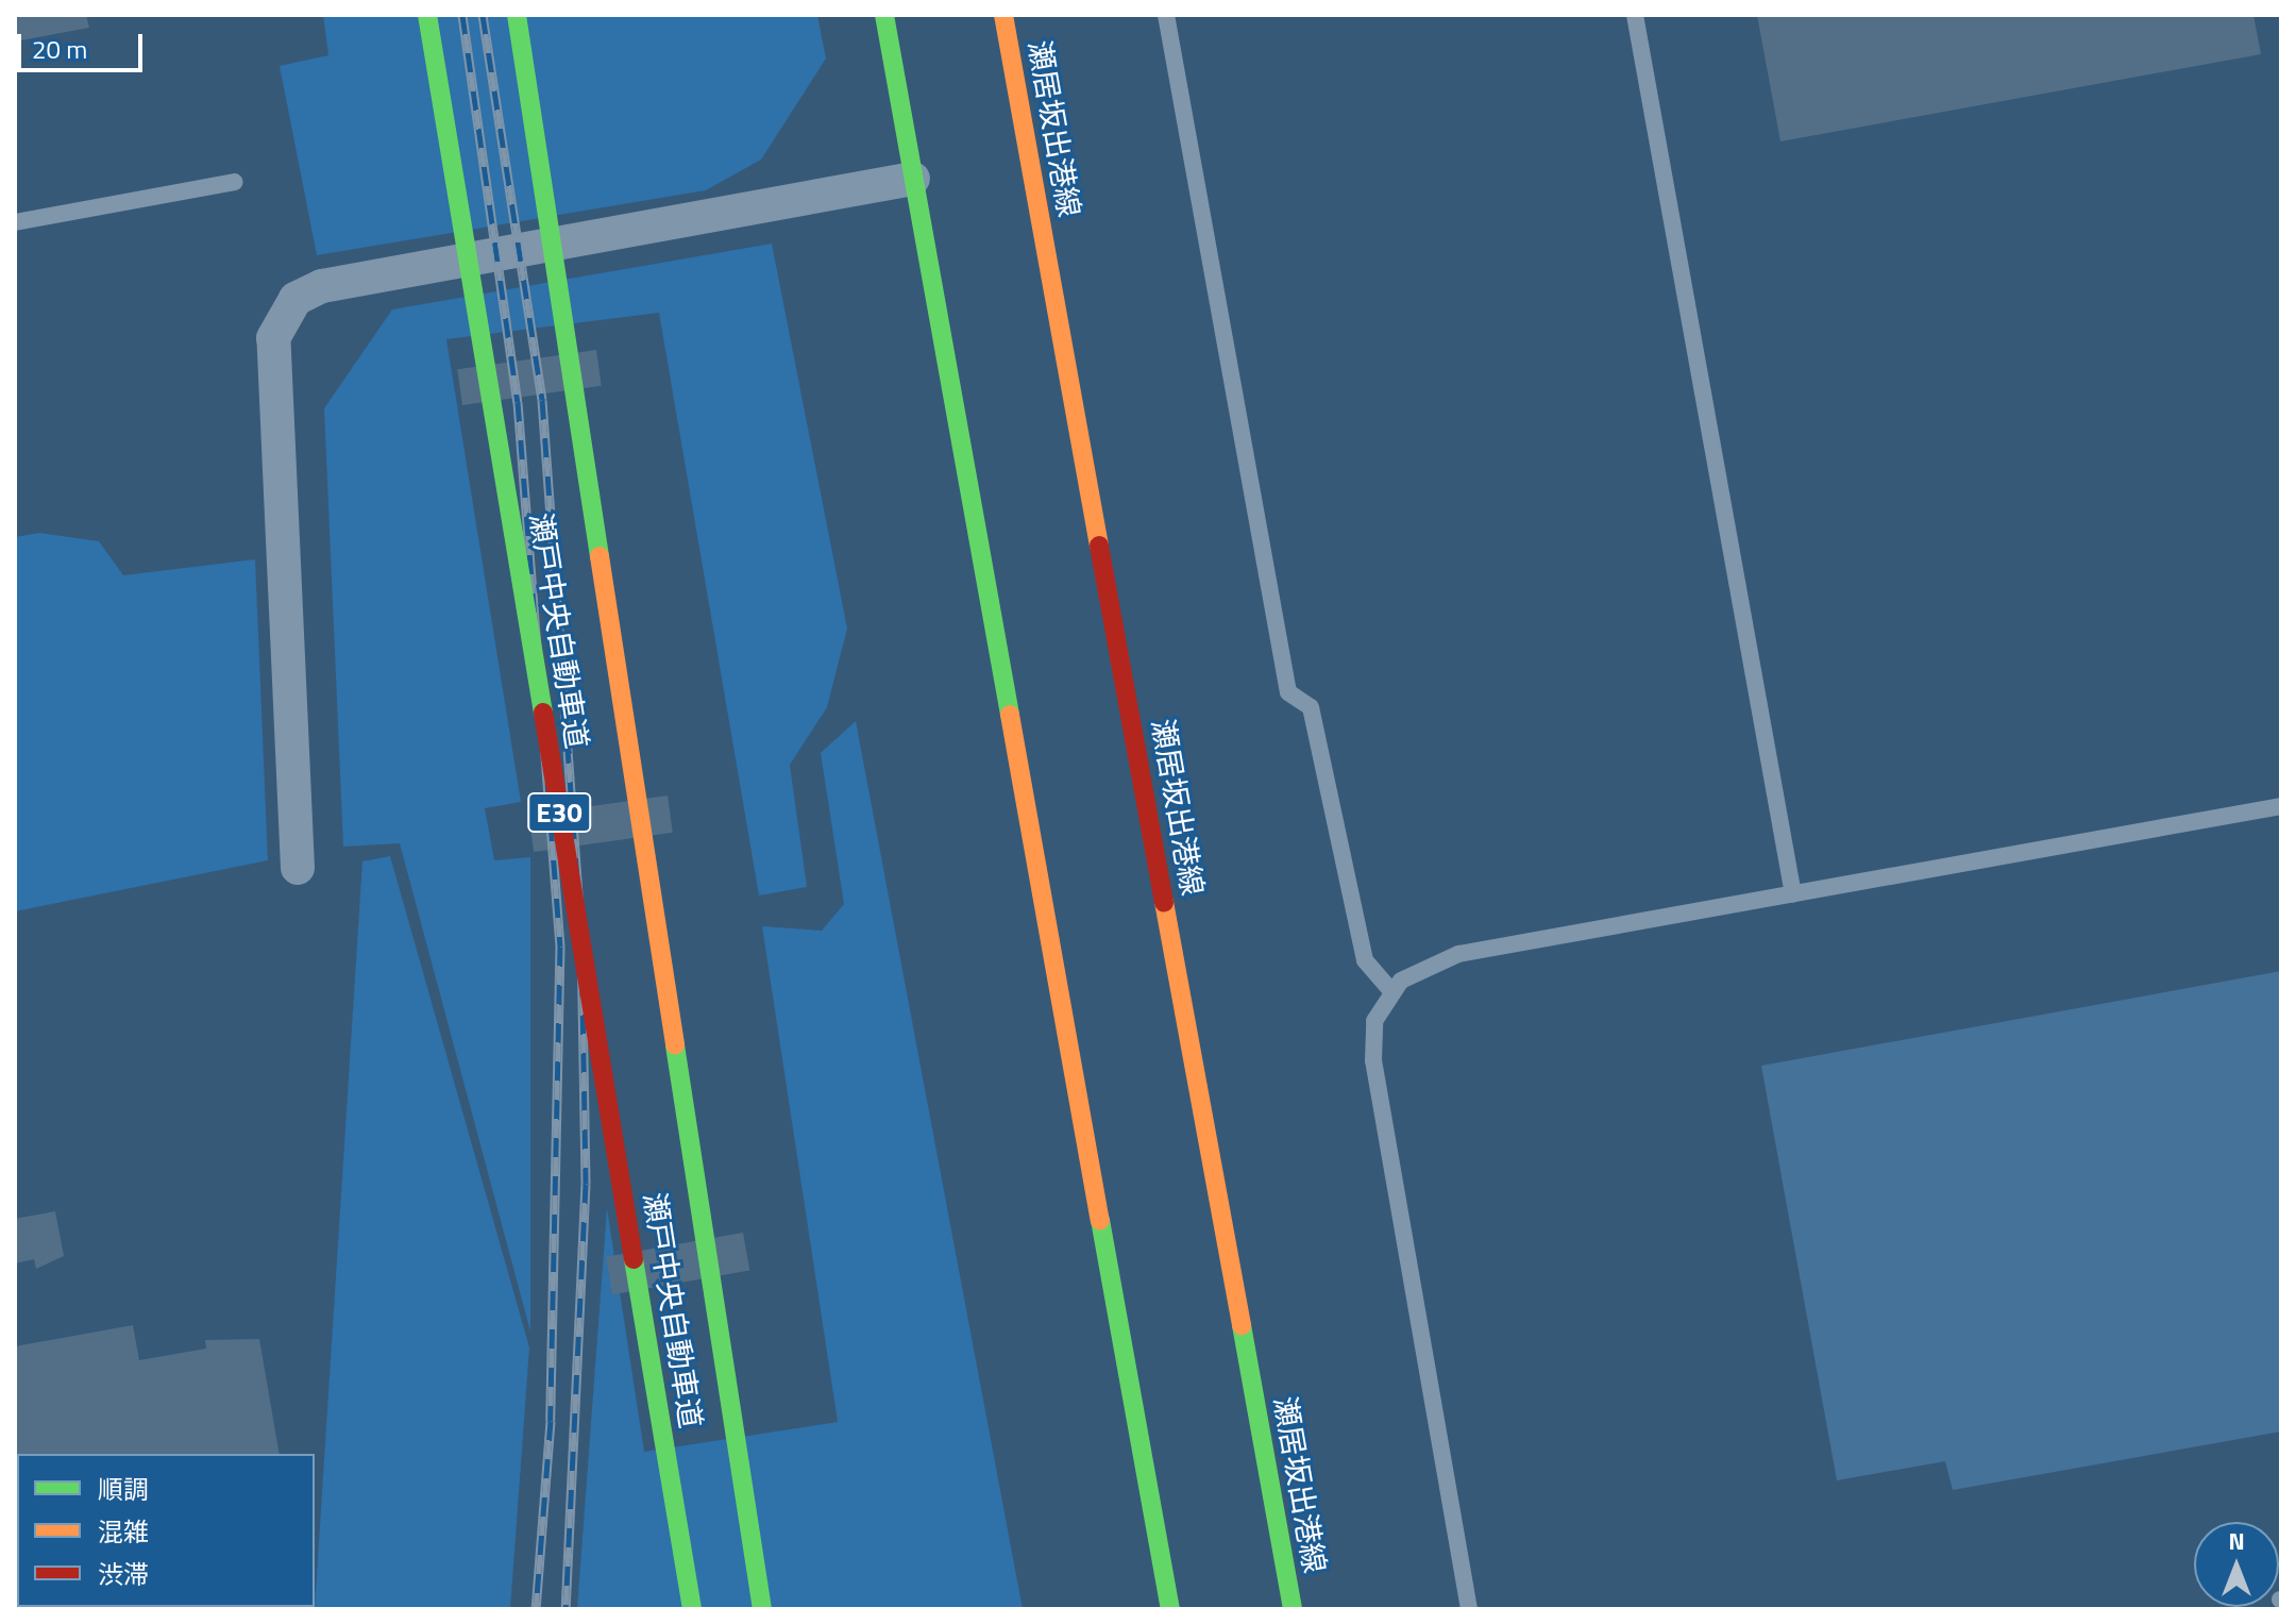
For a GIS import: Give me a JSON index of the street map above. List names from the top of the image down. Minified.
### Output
{"streets":{"main road":["瀬居坂出港線","瀬戸中央自動車道","E30"]},"legend":["順調","混雑","渋滞"],"scale_bar":"20 m","north":"top"}
